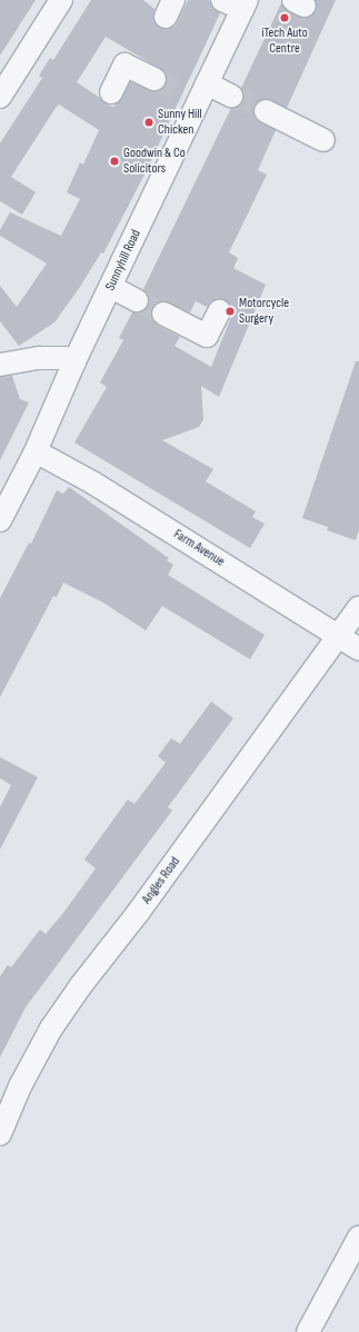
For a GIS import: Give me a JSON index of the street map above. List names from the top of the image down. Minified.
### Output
{"streets":{"street":["Sunnyhill Road","Farm Avenue","Angles Road"]},"crossings":[["Sunnyhill Road","Farm Avenue"],["Farm Avenue","Angles Road"]],"places":["iTech Auto Centre","Sunny Hill Chicken","Goodwin & Co Solicitors","Motorcycle Surgery"]}
